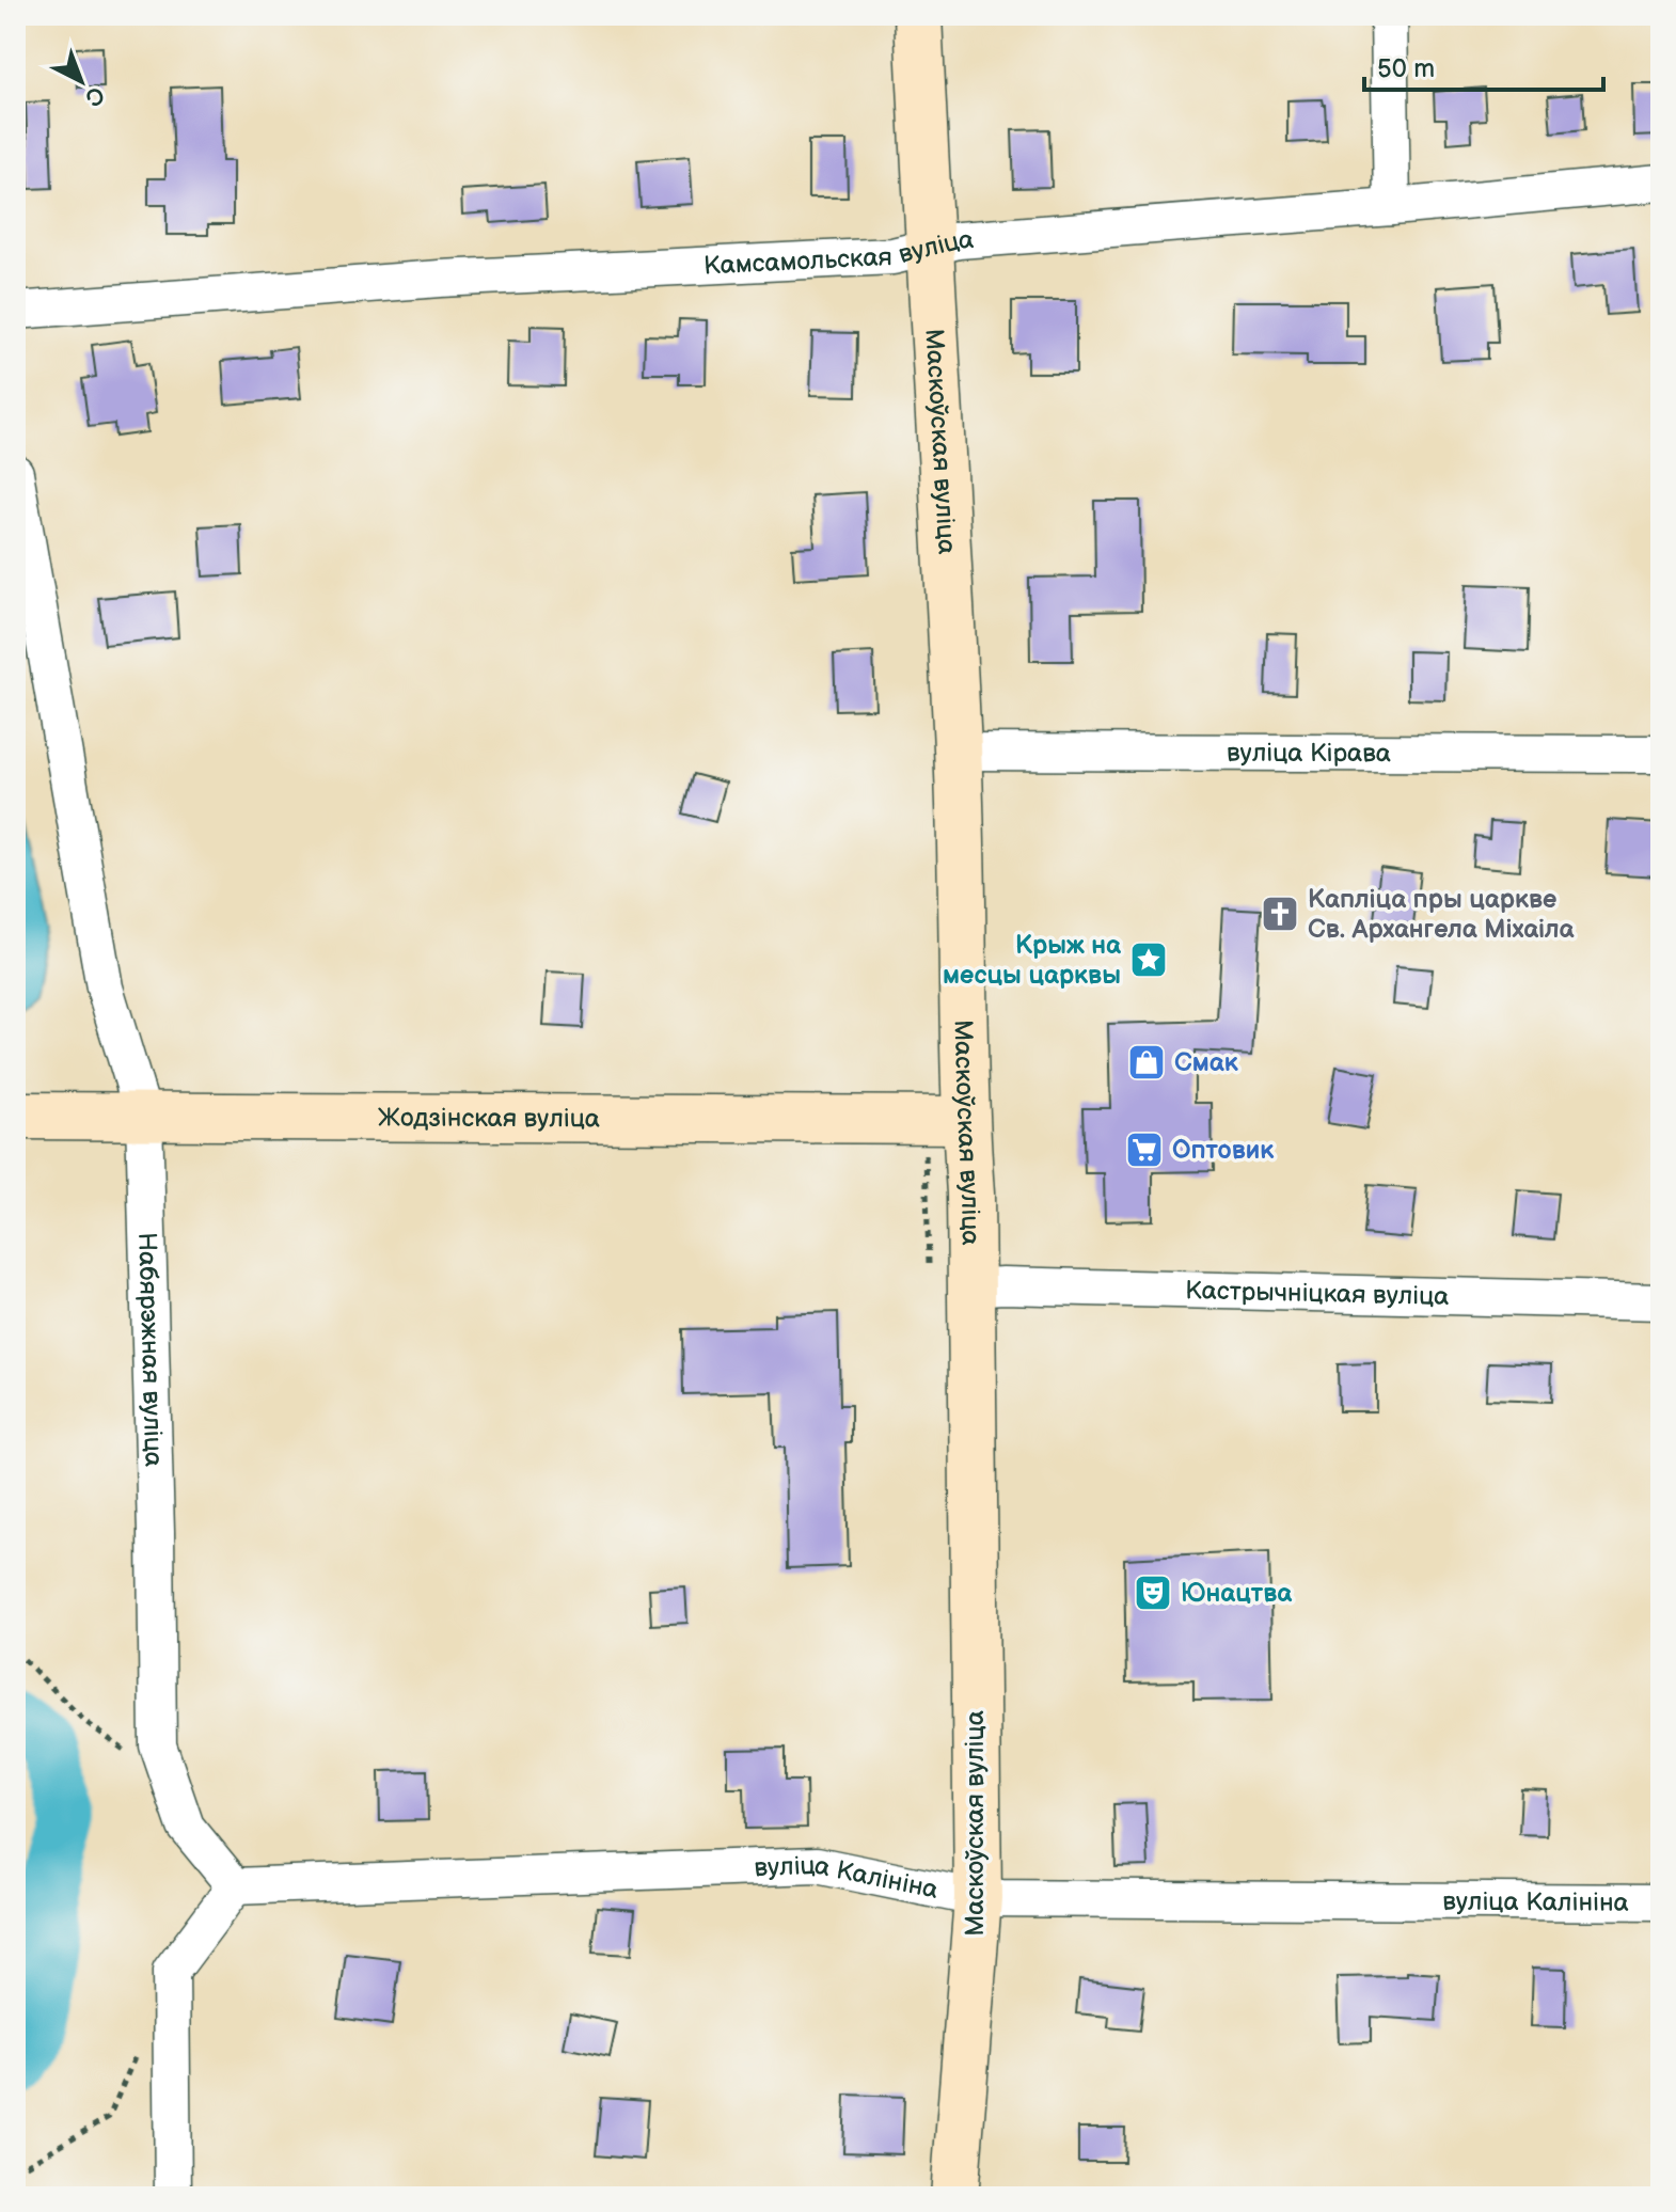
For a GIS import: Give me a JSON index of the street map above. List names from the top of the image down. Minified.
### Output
{"streets":{"main road":["Маскоўская вуліца","Жодзінская вуліца"],"street":["Камсамольская вуліца","вуліца Кірава","Кастрычніцкая вуліца","Набярэжная вуліца","вуліца Калініна"]},"crossings":[["Камсамольская вуліца","Маскоўская вуліца"],["Маскоўская вуліца","вуліца Кірава"],["Маскоўская вуліца","Жодзінская вуліца"],["Маскоўская вуліца","Кастрычніцкая вуліца"],["Маскоўская вуліца","вуліца Калініна"],["Жодзінская вуліца","Набярэжная вуліца"],["Набярэжная вуліца","вуліца Калініна"]],"places":{"church":["Капліца пры царкве Св. Архангела Міхаіла"],"place":["Крыж на месцы царквы"],"shop":["Смак"],"supermarket":["Оптовик"],"theatre":["Юнацтва"]},"scale_bar":"50 m","north":"bottom right"}
